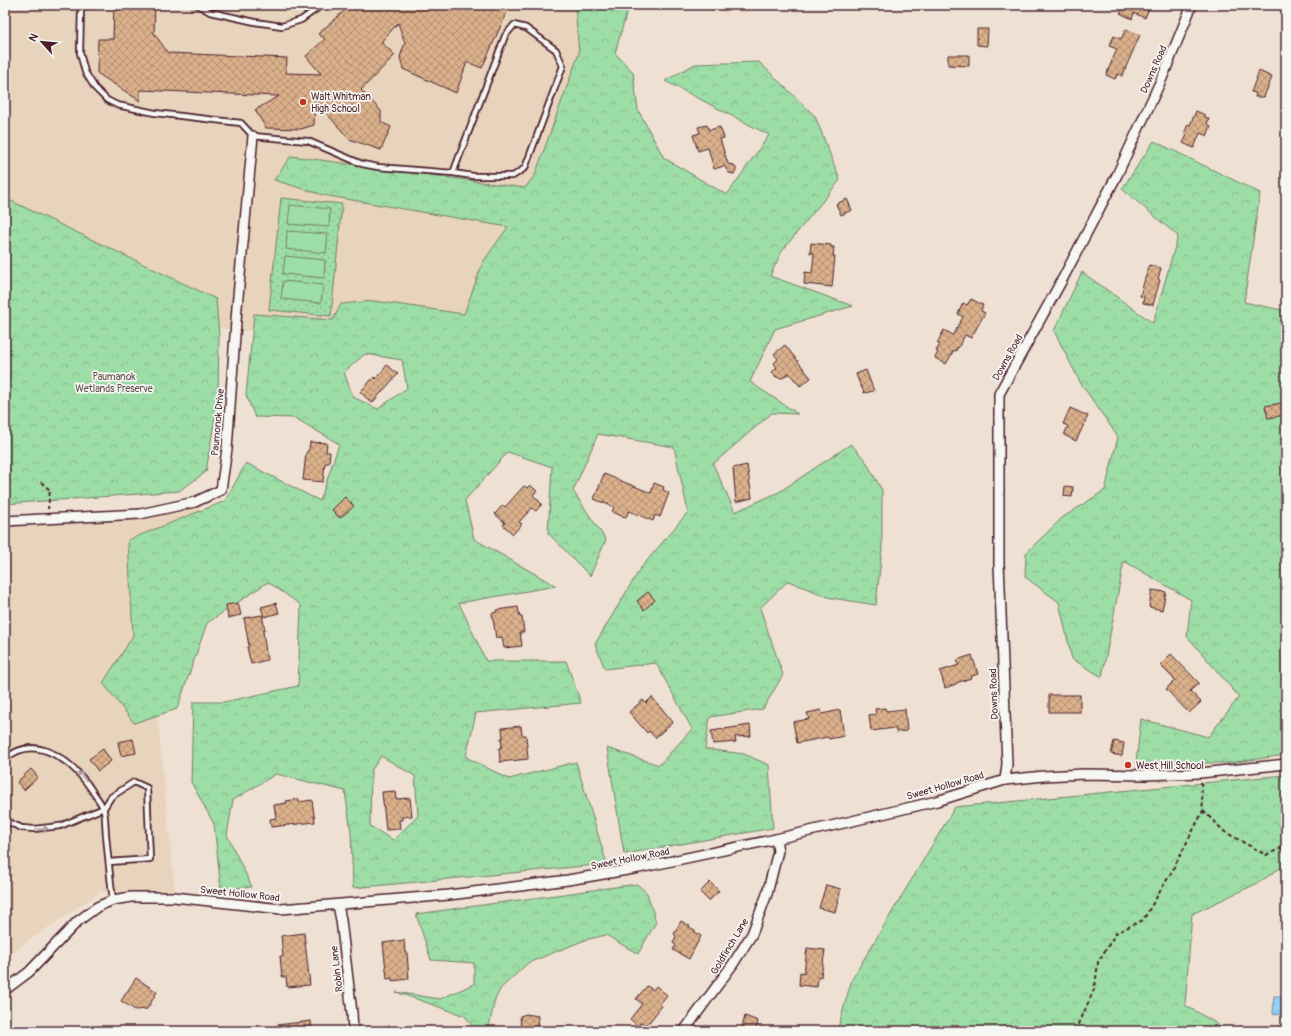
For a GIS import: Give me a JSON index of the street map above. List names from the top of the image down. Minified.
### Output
{"streets":{"street":["Downs Road","Paumonok Drive","Sweet Hollow Road","Goldfinch Lane","Robin Lane"]},"crossings":[["Downs Road","Sweet Hollow Road"],["Sweet Hollow Road","Goldfinch Lane"],["Sweet Hollow Road","Robin Lane"]],"parks":["Paumanok Wetlands Preserve"],"places":["Walt Whitman High School","West Hill School"],"north":"top left"}
